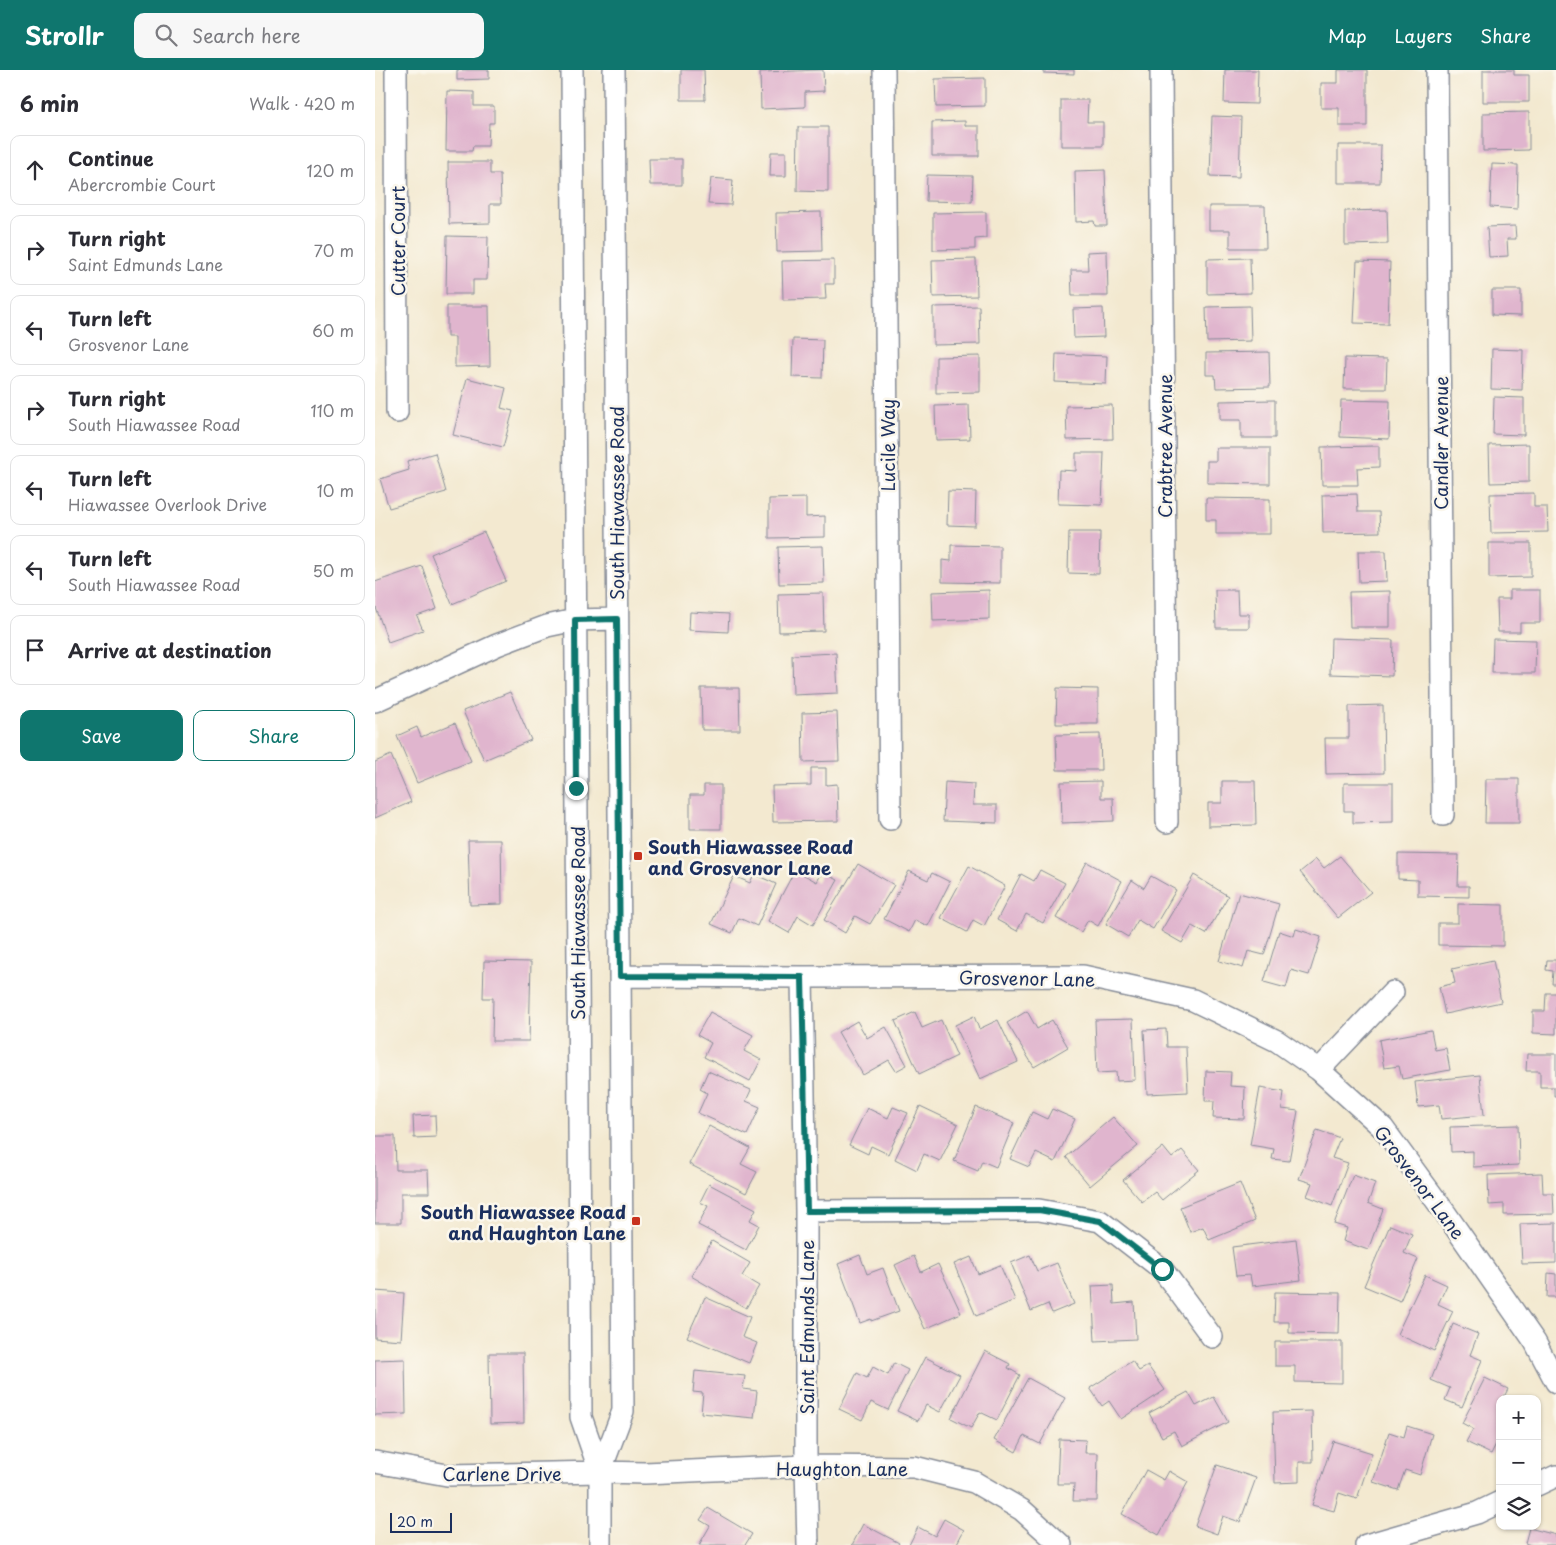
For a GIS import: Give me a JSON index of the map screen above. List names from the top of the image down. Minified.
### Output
{"streets":{"street":["Cutter Court","Candler Avenue","Lucile Way","Crabtree Avenue","South Hiawassee Road","Grosvenor Lane","Saint Edmunds Lane","Haughton Lane","Carlene Drive"]},"crossings":[["South Hiawassee Road","Grosvenor Lane"],["South Hiawassee Road","Haughton Lane"],["South Hiawassee Road","Carlene Drive"],["Grosvenor Lane","Saint Edmunds Lane"],["Saint Edmunds Lane","Haughton Lane"],["Haughton Lane","Carlene Drive"]],"places":{"transit":["South Hiawassee Road and Grosvenor Lane","South Hiawassee Road and Haughton Lane"]},"scale_bar":"20 m","page":{"header":"Strollr","search":"Search here","nav":["Map","Layers","Share"],"heading":["6 min","Walk · 420 m"],"list":[["Continue","Abercrombie Court","120 m"],["Turn right","Saint Edmunds Lane","70 m"],["Turn left","Grosvenor Lane","60 m"],["Turn right","South Hiawassee Road","110 m"],["Turn left","Hiawassee Overlook Drive","10 m"],["Turn left","South Hiawassee Road","50 m"],"Arrive at destination"],"buttons":["Save","Share"],"map_buttons":["+","−"],"scale":"20 m"}}
